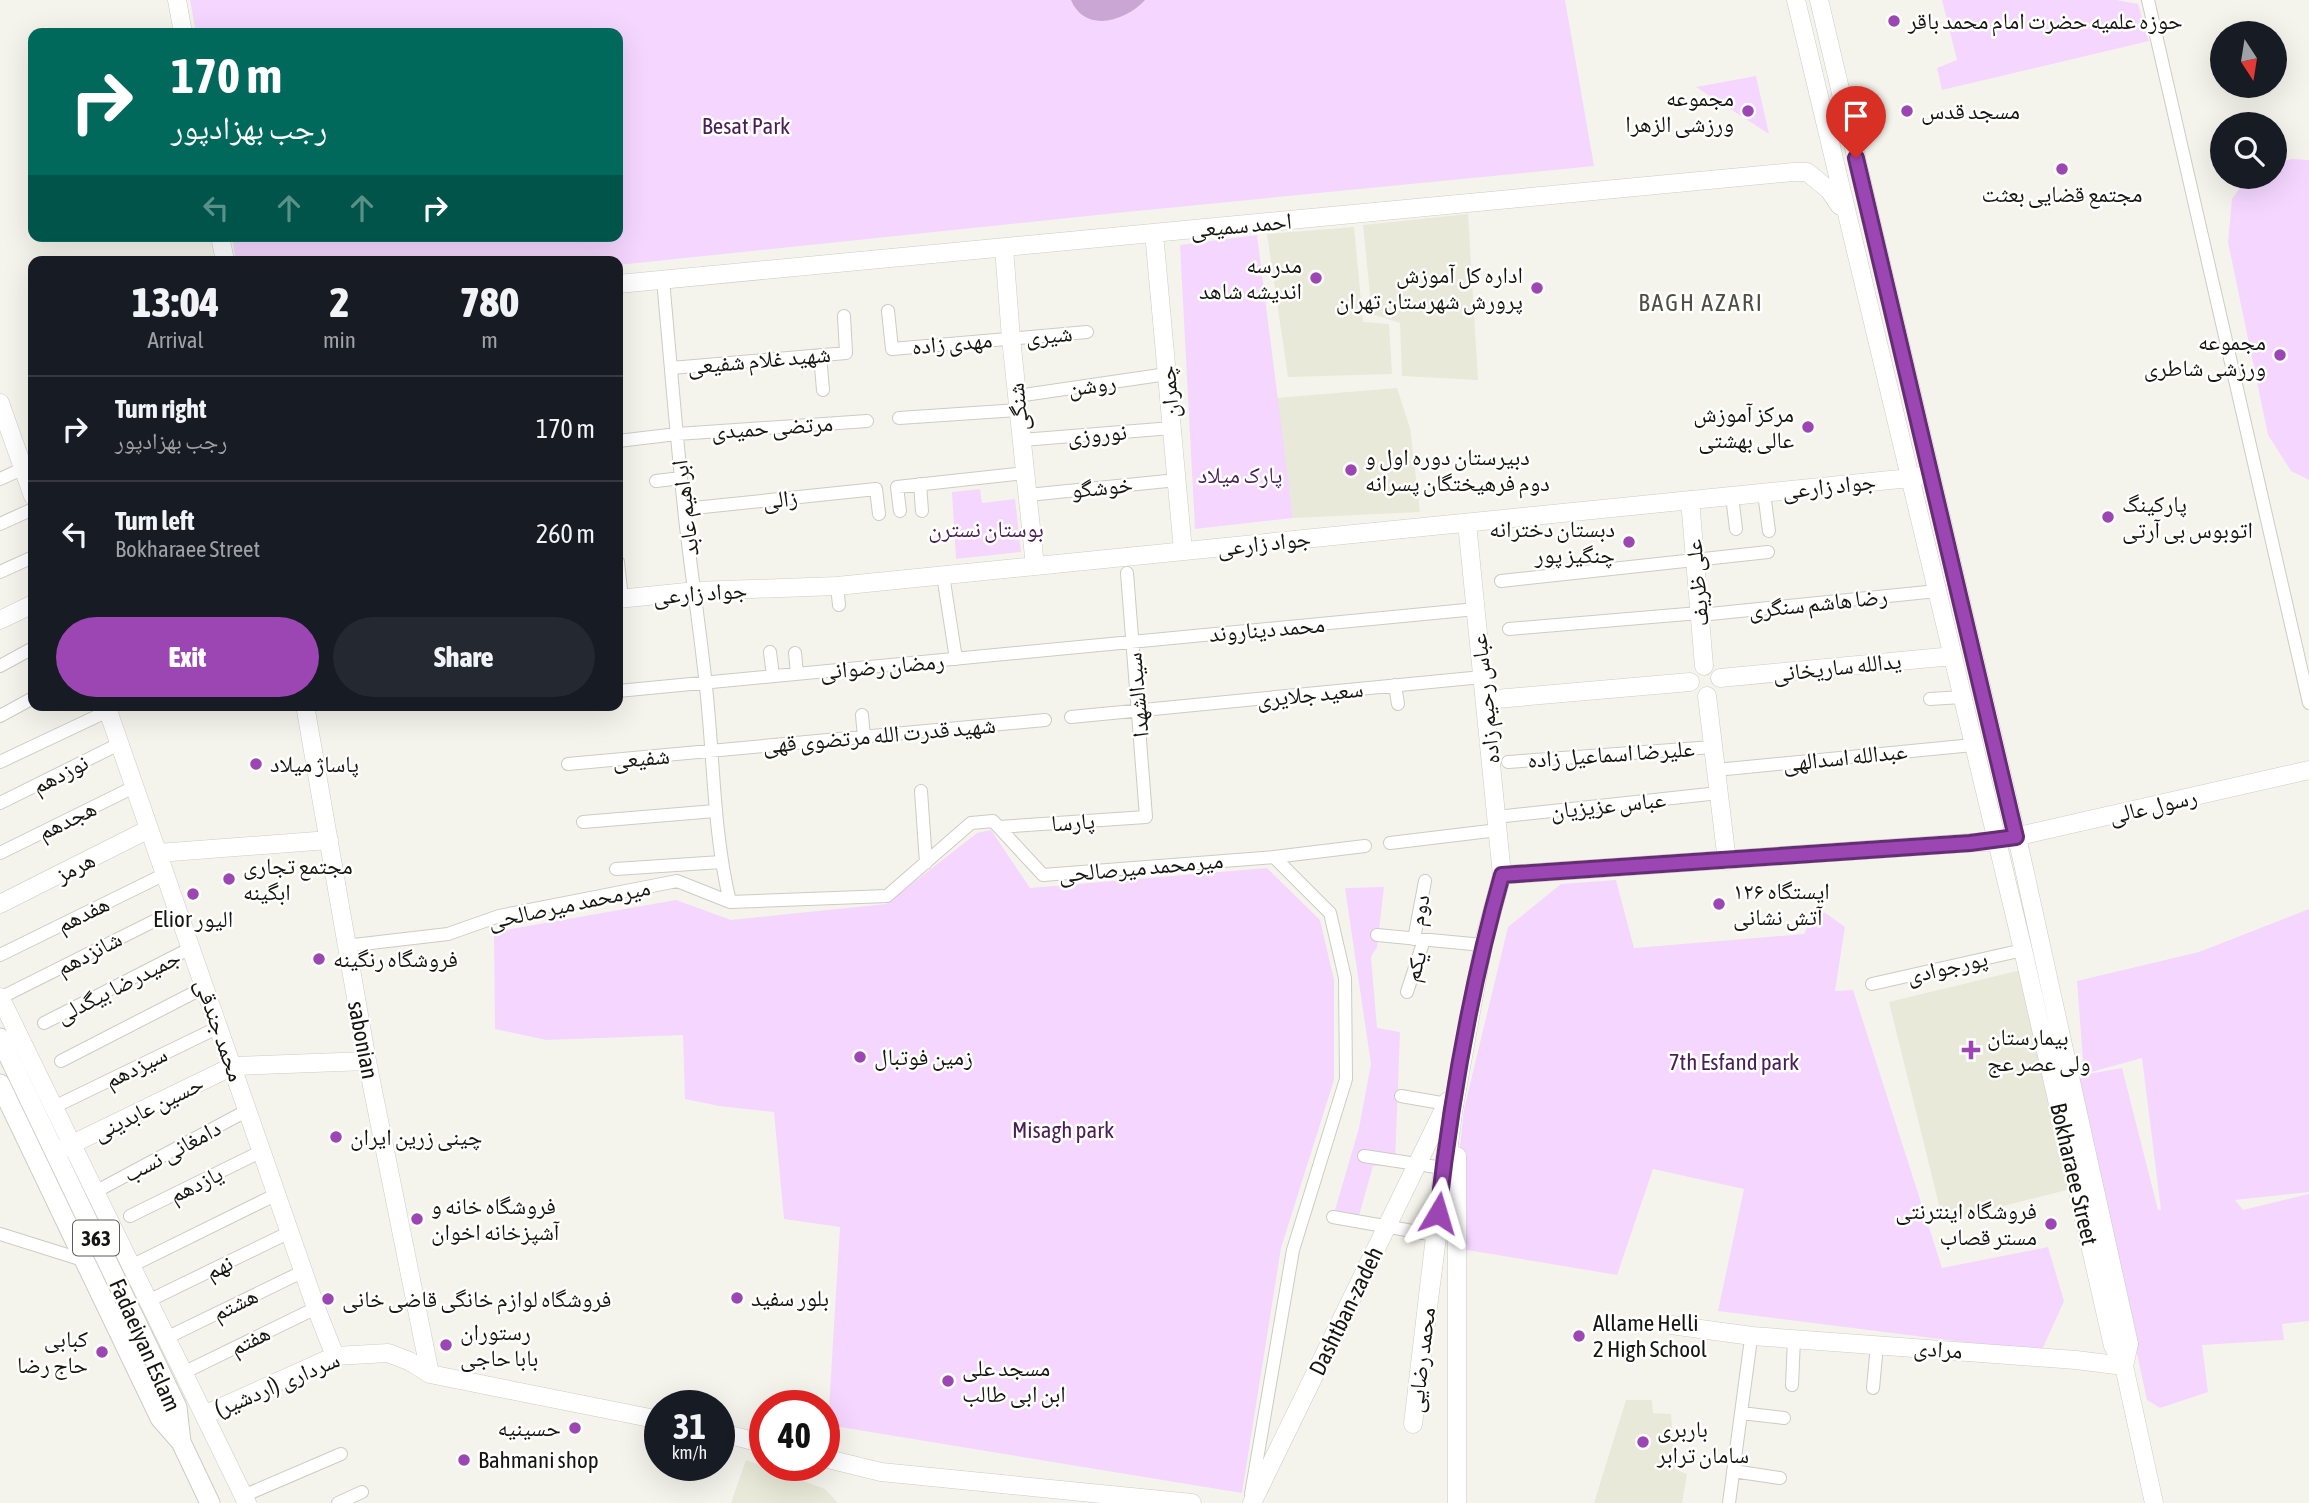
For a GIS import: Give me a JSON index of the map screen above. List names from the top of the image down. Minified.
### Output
{"streets":{"main road":["363","Fadaeiyan Eslam"],"street":["احمد سمیعی","شیری","مهدی زاده","شهید غلام شفیعی","روشن","چمران","شنگی","مرتضی حمیدی","نوروزی","جواد زارعی","خوشگو","زالی","ابراهیم عابد","علی ظریف","رضا هاشم سنگری","محمد دیناروند","رمضان رضوانی","یدالله ساریخانی","سعید جلایری","سیدالشهدا","عباس رحیم زاده","شهید قدرت الله مرتضوی قهی","علیرضا اسماعیل زاده","عبدالله اسدالهی","شفیعی","نوزدهم","عباس عزیزیان","رسول عالی","هجدهم","پارسا","هرمز","میرمحمد میرصالحی","دوم","هفدهم","شانزدهم","یکم","پورجوادی","جمیدرضا بیگدلی","محمد جندقی","sabonian","سیزدهم","حسین عابدینی","دامغانی نسب","Bokharaee Street","یازدهم","نهم","هشتم","Dashtban-zadeh","هفتم","مرادی","محمد رضایی","سرداری (اردشیر)"]},"crossings":[["احمد سمیعی","چمران"],["احمد سمیعی","شنگی"],["احمد سمیعی","ابراهیم عابد"],["احمد سمیعی","Bokharaee Street"],["شیری","مهدی زاده"],["شیری","شنگی"],["مهدی زاده","شنگی"],["شهید غلام شفیعی","ابراهیم عابد"],["روشن","چمران"],["روشن","شنگی"],["چمران","نوروزی"],["چمران","جواد زارعی"],["چمران","خوشگو"],["شنگی","نوروزی"],["شنگی","جواد زارعی"],["شنگی","خوشگو"],["مرتضی حمیدی","ابراهیم عابد"],["جواد زارعی","ابراهیم عابد"],["جواد زارعی","علی ظریف"],["جواد زارعی","عباس رحیم زاده"],["جواد زارعی","Bokharaee Street"],["زالی","ابراهیم عابد"],["ابراهیم عابد","رمضان رضوانی"],["ابراهیم عابد","شهید قدرت الله مرتضوی قهی"],["ابراهیم عابد","شفیعی"],["ابراهیم عابد","میرمحمد میرصالحی"],["علی ظریف","رضا هاشم سنگری"],["علی ظریف","یدالله ساریخانی"],["رضا هاشم سنگری","Bokharaee Street"],["محمد دیناروند","رمضان رضوانی"],["محمد دیناروند","سیدالشهدا"],["محمد دیناروند","عباس رحیم زاده"],["یدالله ساریخانی","Bokharaee Street"],["سعید جلایری","سیدالشهدا"],["سعید جلایری","عباس رحیم زاده"],["سیدالشهدا","پارسا"],["عباس رحیم زاده","عباس عزیزیان"],["عباس رحیم زاده","رسول عالی"],["عباس رحیم زاده","محمد رضایی"],["شهید قدرت الله مرتضوی قهی","شفیعی"],["عبدالله اسدالهی","Bokharaee Street"],["نوزدهم","محمد جندقی"],["رسول عالی","Bokharaee Street"],["رسول عالی","محمد رضایی"],["هجدهم","محمد جندقی"],["پارسا","میرمحمد میرصالحی"],["هرمز","محمد جندقی"],["میرمحمد میرصالحی","sabonian"],["دوم","یکم"],["هفدهم","محمد جندقی"],["شانزدهم","محمد جندقی"],["پورجوادی","Bokharaee Street"],["جمیدرضا بیگدلی","محمد جندقی"],["محمد جندقی","سیزدهم"],["محمد جندقی","حسین عابدینی"],["محمد جندقی","دامغانی نسب"],["محمد جندقی","یازدهم"],["محمد جندقی","نهم"],["محمد جندقی","هشتم"],["محمد جندقی","هفتم"],["محمد جندقی","سرداری (اردشیر)"],["sabonian","حسین عابدینی"],["sabonian","سرداری (اردشیر)"],["حسین عابدینی","Fadaeiyan Eslam"],["Bokharaee Street","مرادی"],["Dashtban-zadeh","محمد رضایی"]],"districts":["BAGH AZARI"],"parks":["Besat Park","پارک میلاد","بوستان نسترن","7th Esfand park","Misagh park"],"places":{"other":["حوزه علمیه حضرت امام محمد باقر","مجموعه ورزشی الزهرا","مسجد قدس","مجتمع قضایی بعثت","مدرسه اندیشه شاهد","اداره کل آموزش پرورش شهرستان تهران","مجموعه ورزشی شاطری","مرکز آموزش عالی بهشتی","دبیرستان دوره اول و دوم فرهیختگان پسرانه","پارکینگ اتوبوس بی آرتی","دبستان دخترانه چنگیز پور","پاساژ میلاد","مجتمع تجاری ابگینه","Elior الیور","ایستگاه ۱۲۶ آتش نشانی","فروشگاه رنگینه","زمین فوتبال","چینی زرین ایران","فروشگاه خانه و آشپزخانه اخوان","فروشگاه اینترنتی مستر قصاب","بلور سفید","فروشگاه لوازم خانگی قاضی خانی","Allame Helli 2 High School","رستوران بابا حاجی","کبابی حاج رضا","مسجد علی ابن ابی طالب","حسینیه","باربری سامان ترابر","Bahmani shop"],"health":["بیمارستان ولی عصر عج"]},"north":"bottom","page":{"turn":["170 m","رجب بهزادپور"],"eta":["13:04","Arrival","2","min","780","m"],"list":[{"name":"Turn right","note":"رجب بهزادپور","value":"170 m"},{"name":"Turn left","note":"Bokharaee Street","value":"260 m"}],"buttons":["Exit","Share"],"speed":"31 km/h","limit":"40"}}
